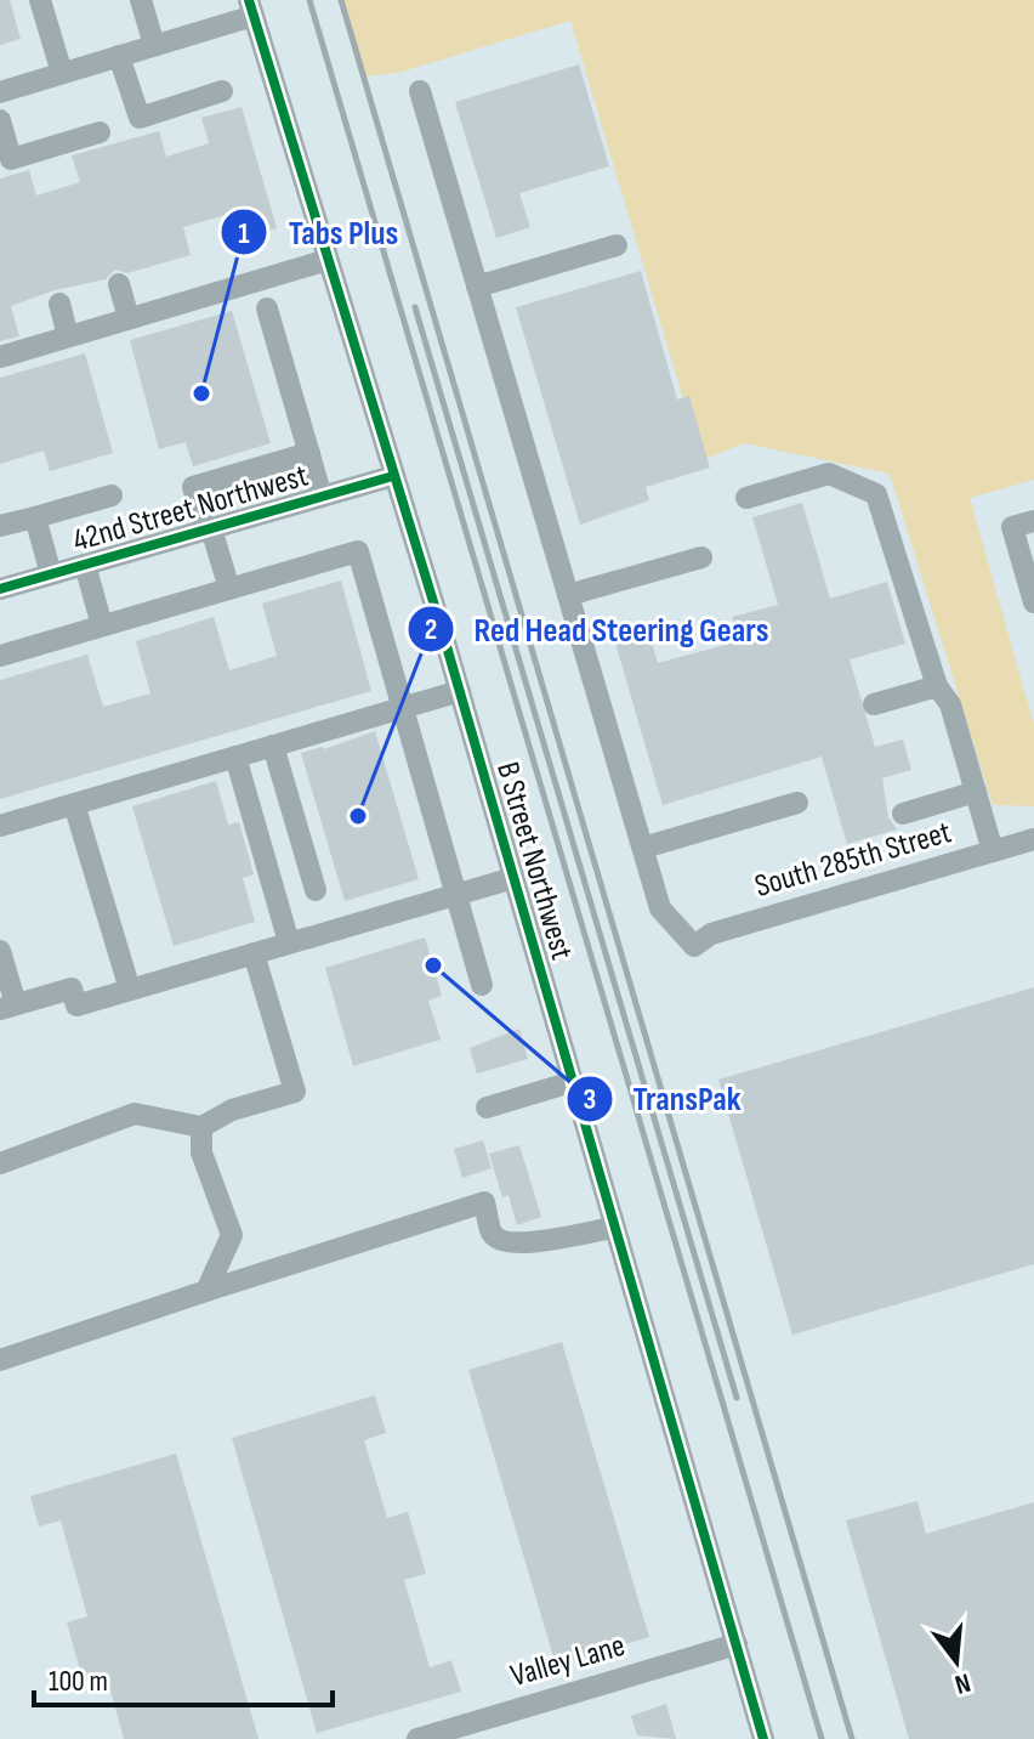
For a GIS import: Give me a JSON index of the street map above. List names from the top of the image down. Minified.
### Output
{"streets":{"street":["42nd Street Northwest","South 285th Street","B Street Northwest","Valley Lane"]},"crossings":[["42nd Street Northwest","B Street Northwest"],["B Street Northwest","Valley Lane"]],"places":["Tabs Plus","Red Head Steering Gears","TransPak"],"scale_bar":"100 m","north":"bottom"}
